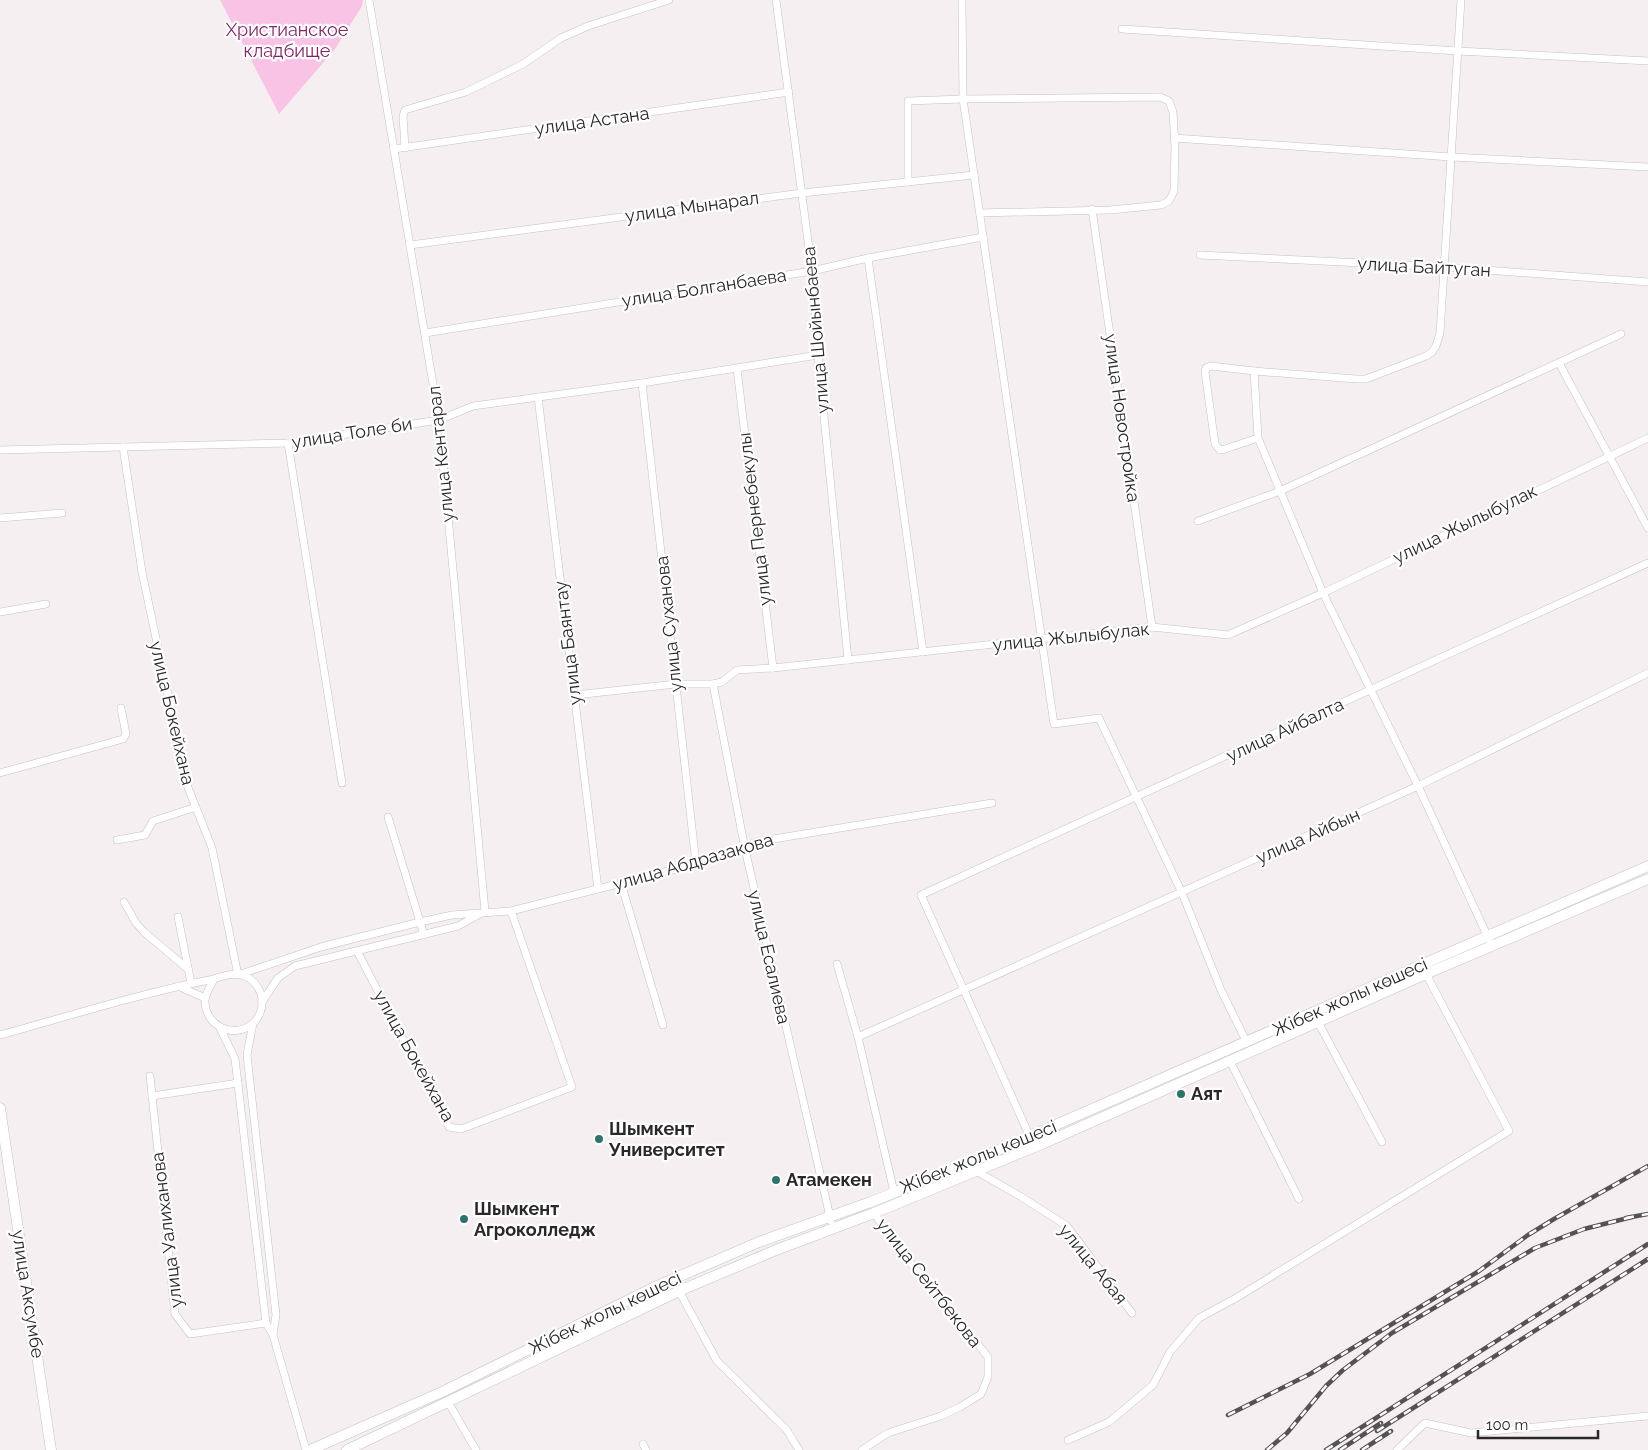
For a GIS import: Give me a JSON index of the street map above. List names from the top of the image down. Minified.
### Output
{"streets":{"main road":["Жібек жолы көшесі","улица Аксумбе"],"street":["улица Астана","улица Мынарал","улица Байтуган","улица Болганбаева","улица Шойынбаева","улица Новостройка","улица Толе би","улица Кентарал","улица Пернебекулы","улица Жылыбулак","улица Суханова","улица Баянтау","улица Бокейхана","улица Айбалта","улица Айбын","улица Абдразакова","улица Есалиева","улица Уалиханова","улица Абая","улица Сейтбекова"]},"crossings":[["улица Астана","улица Шойынбаева"],["улица Астана","улица Кентарал"],["улица Мынарал","улица Шойынбаева"],["улица Мынарал","улица Кентарал"],["улица Болганбаева","улица Шойынбаева"],["улица Болганбаева","улица Кентарал"],["улица Шойынбаева","улица Толе би"],["улица Шойынбаева","улица Жылыбулак"],["улица Новостройка","улица Жылыбулак"],["улица Толе би","улица Кентарал"],["улица Толе би","улица Пернебекулы"],["улица Толе би","улица Суханова"],["улица Толе би","улица Баянтау"],["улица Толе би","улица Бокейхана"],["улица Кентарал","улица Абдразакова"],["улица Пернебекулы","улица Жылыбулак"],["улица Жылыбулак","улица Суханова"],["улица Жылыбулак","улица Баянтау"],["улица Жылыбулак","улица Есалиева"],["улица Суханова","улица Абдразакова"],["улица Баянтау","улица Абдразакова"],["улица Бокейхана","улица Абдразакова"],["улица Айбалта","улица Айбын"],["улица Абдразакова","улица Есалиева"],["улица Есалиева","Жібек жолы көшесі"],["Жібек жолы көшесі","улица Абая"],["Жібек жолы көшесі","улица Сейтбекова"]],"parks":["Христианское кладбище"],"places":["Аят","Шымкент Университет","Атамекен","Шымкент Агроколледж"],"scale_bar":"100 m"}
